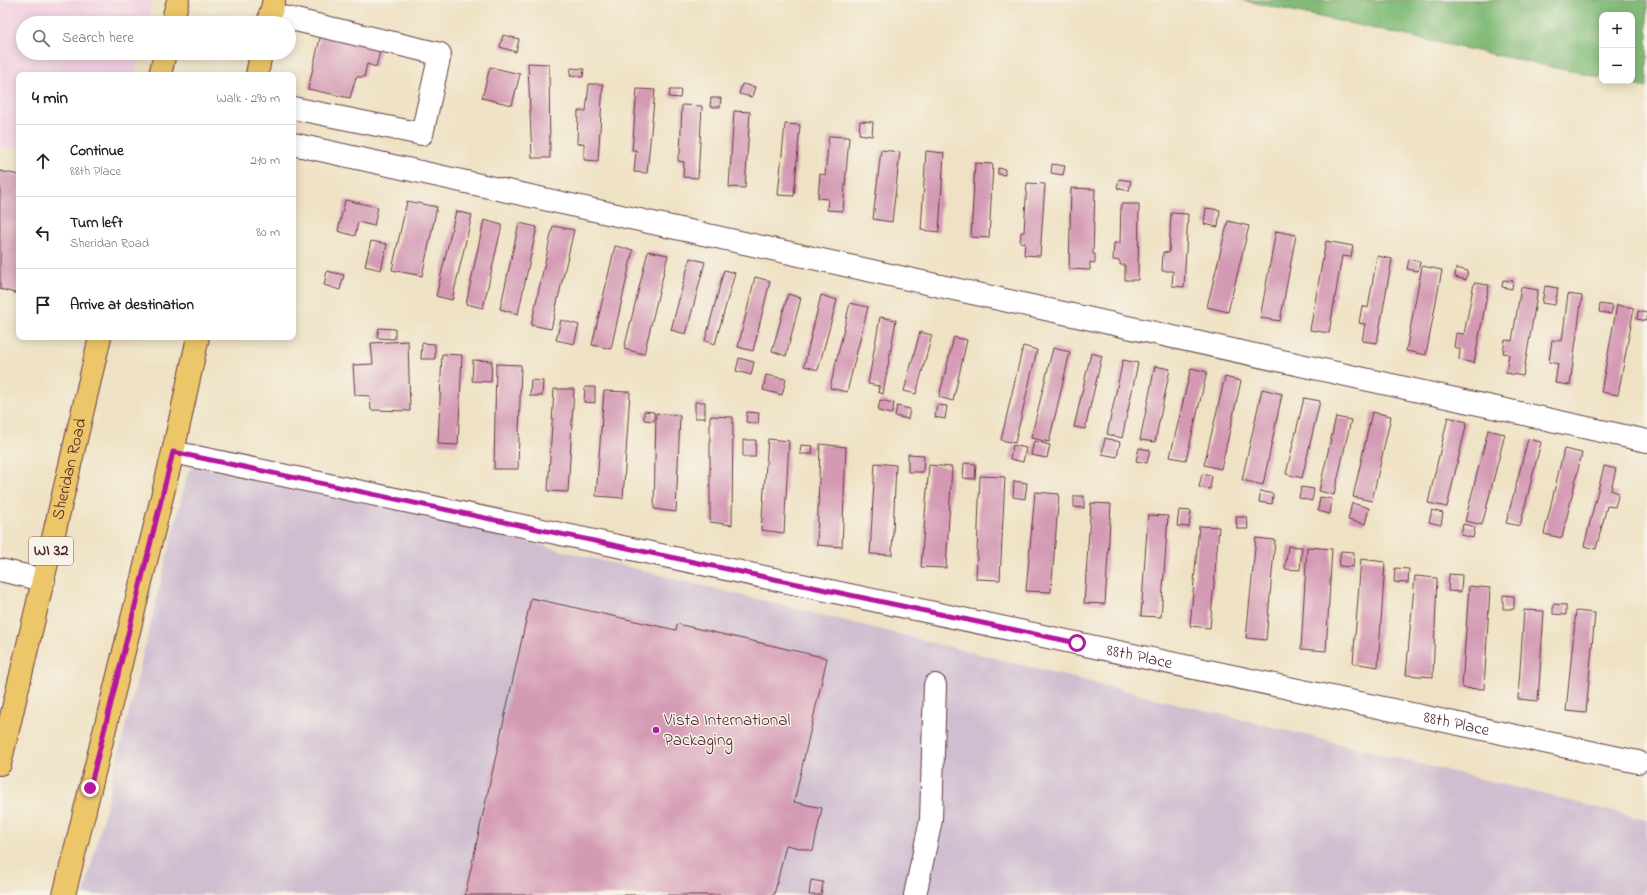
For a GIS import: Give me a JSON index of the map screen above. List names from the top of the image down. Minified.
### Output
{"streets":{"main road":["Sheridan Road","WI 32"],"street":["88th Place"]},"places":["Vista International Packaging"],"page":{"map_buttons":["+","−"],"search":"Search here","heading":["4 min","Walk · 290 m"],"list":[["Continue","88th Place","210 m"],["Turn left","Sheridan Road","80 m"],"Arrive at destination"]}}
